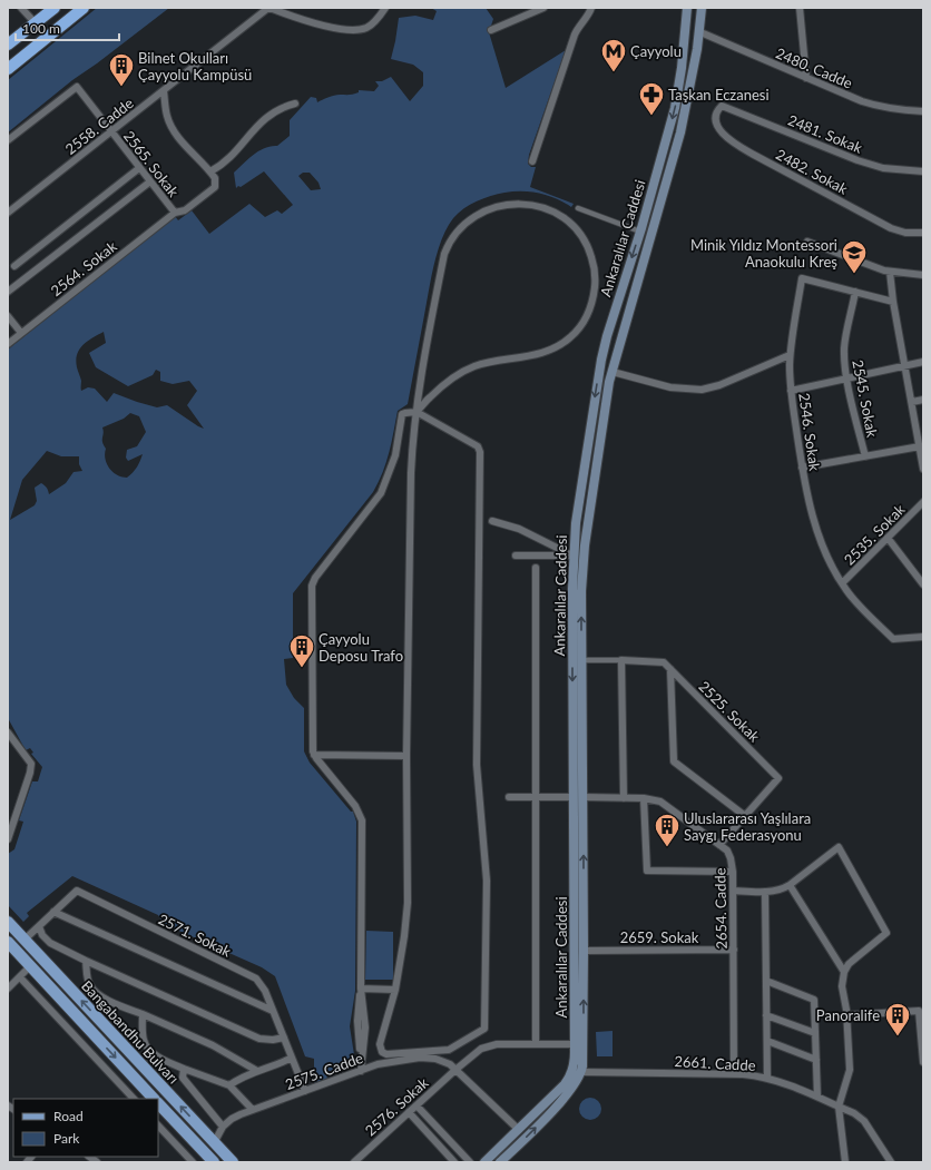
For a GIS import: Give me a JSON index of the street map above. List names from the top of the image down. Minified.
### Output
{"streets":{"main road":["Ankaralılar Caddesi","Bangabandhu Bulvarı"],"street":["2480. Cadde","2558. Cadde","2481. Sokak","2565. Sokak","2482. Sokak","2564. Sokak","2545. Sokak","2546. Sokak","2535. Sokak","2525. Sokak","2654. Cadde","2571. Sokak","2659. Sokak","2661. Cadde","2575. Cadde","2576. Sokak"]},"crossings":[["2480. Cadde","Ankaralılar Caddesi"],["2558. Cadde","2565. Sokak"],["2481. Sokak","2482. Sokak"],["2565. Sokak","2564. Sokak"],["Ankaralılar Caddesi","2654. Cadde"],["Ankaralılar Caddesi","2659. Sokak"],["Ankaralılar Caddesi","2661. Cadde"],["Ankaralılar Caddesi","2575. Cadde"],["Ankaralılar Caddesi","2576. Sokak"],["2545. Sokak","2546. Sokak"],["2546. Sokak","2535. Sokak"],["2654. Cadde","2659. Sokak"],["2654. Cadde","2661. Cadde"],["2571. Sokak","Bangabandhu Bulvarı"],["2571. Sokak","2575. Cadde"],["Bangabandhu Bulvarı","2575. Cadde"],["2575. Cadde","2576. Sokak"]],"places":{"metro station":["Çayyolu"],"building":["Bilnet Okulları Çayyolu Kampüsü","Çayyolu Deposu Trafo","Uluslararası Yaşlılara Saygı Federasyonu","Panoralife"],"pharmacy":["Taşkan Eczanesi"],"school or university":["Minik Yıldız Montessori Anaokulu Kreş"]},"legend":["Road","Park"],"scale_bar":"100 m"}
